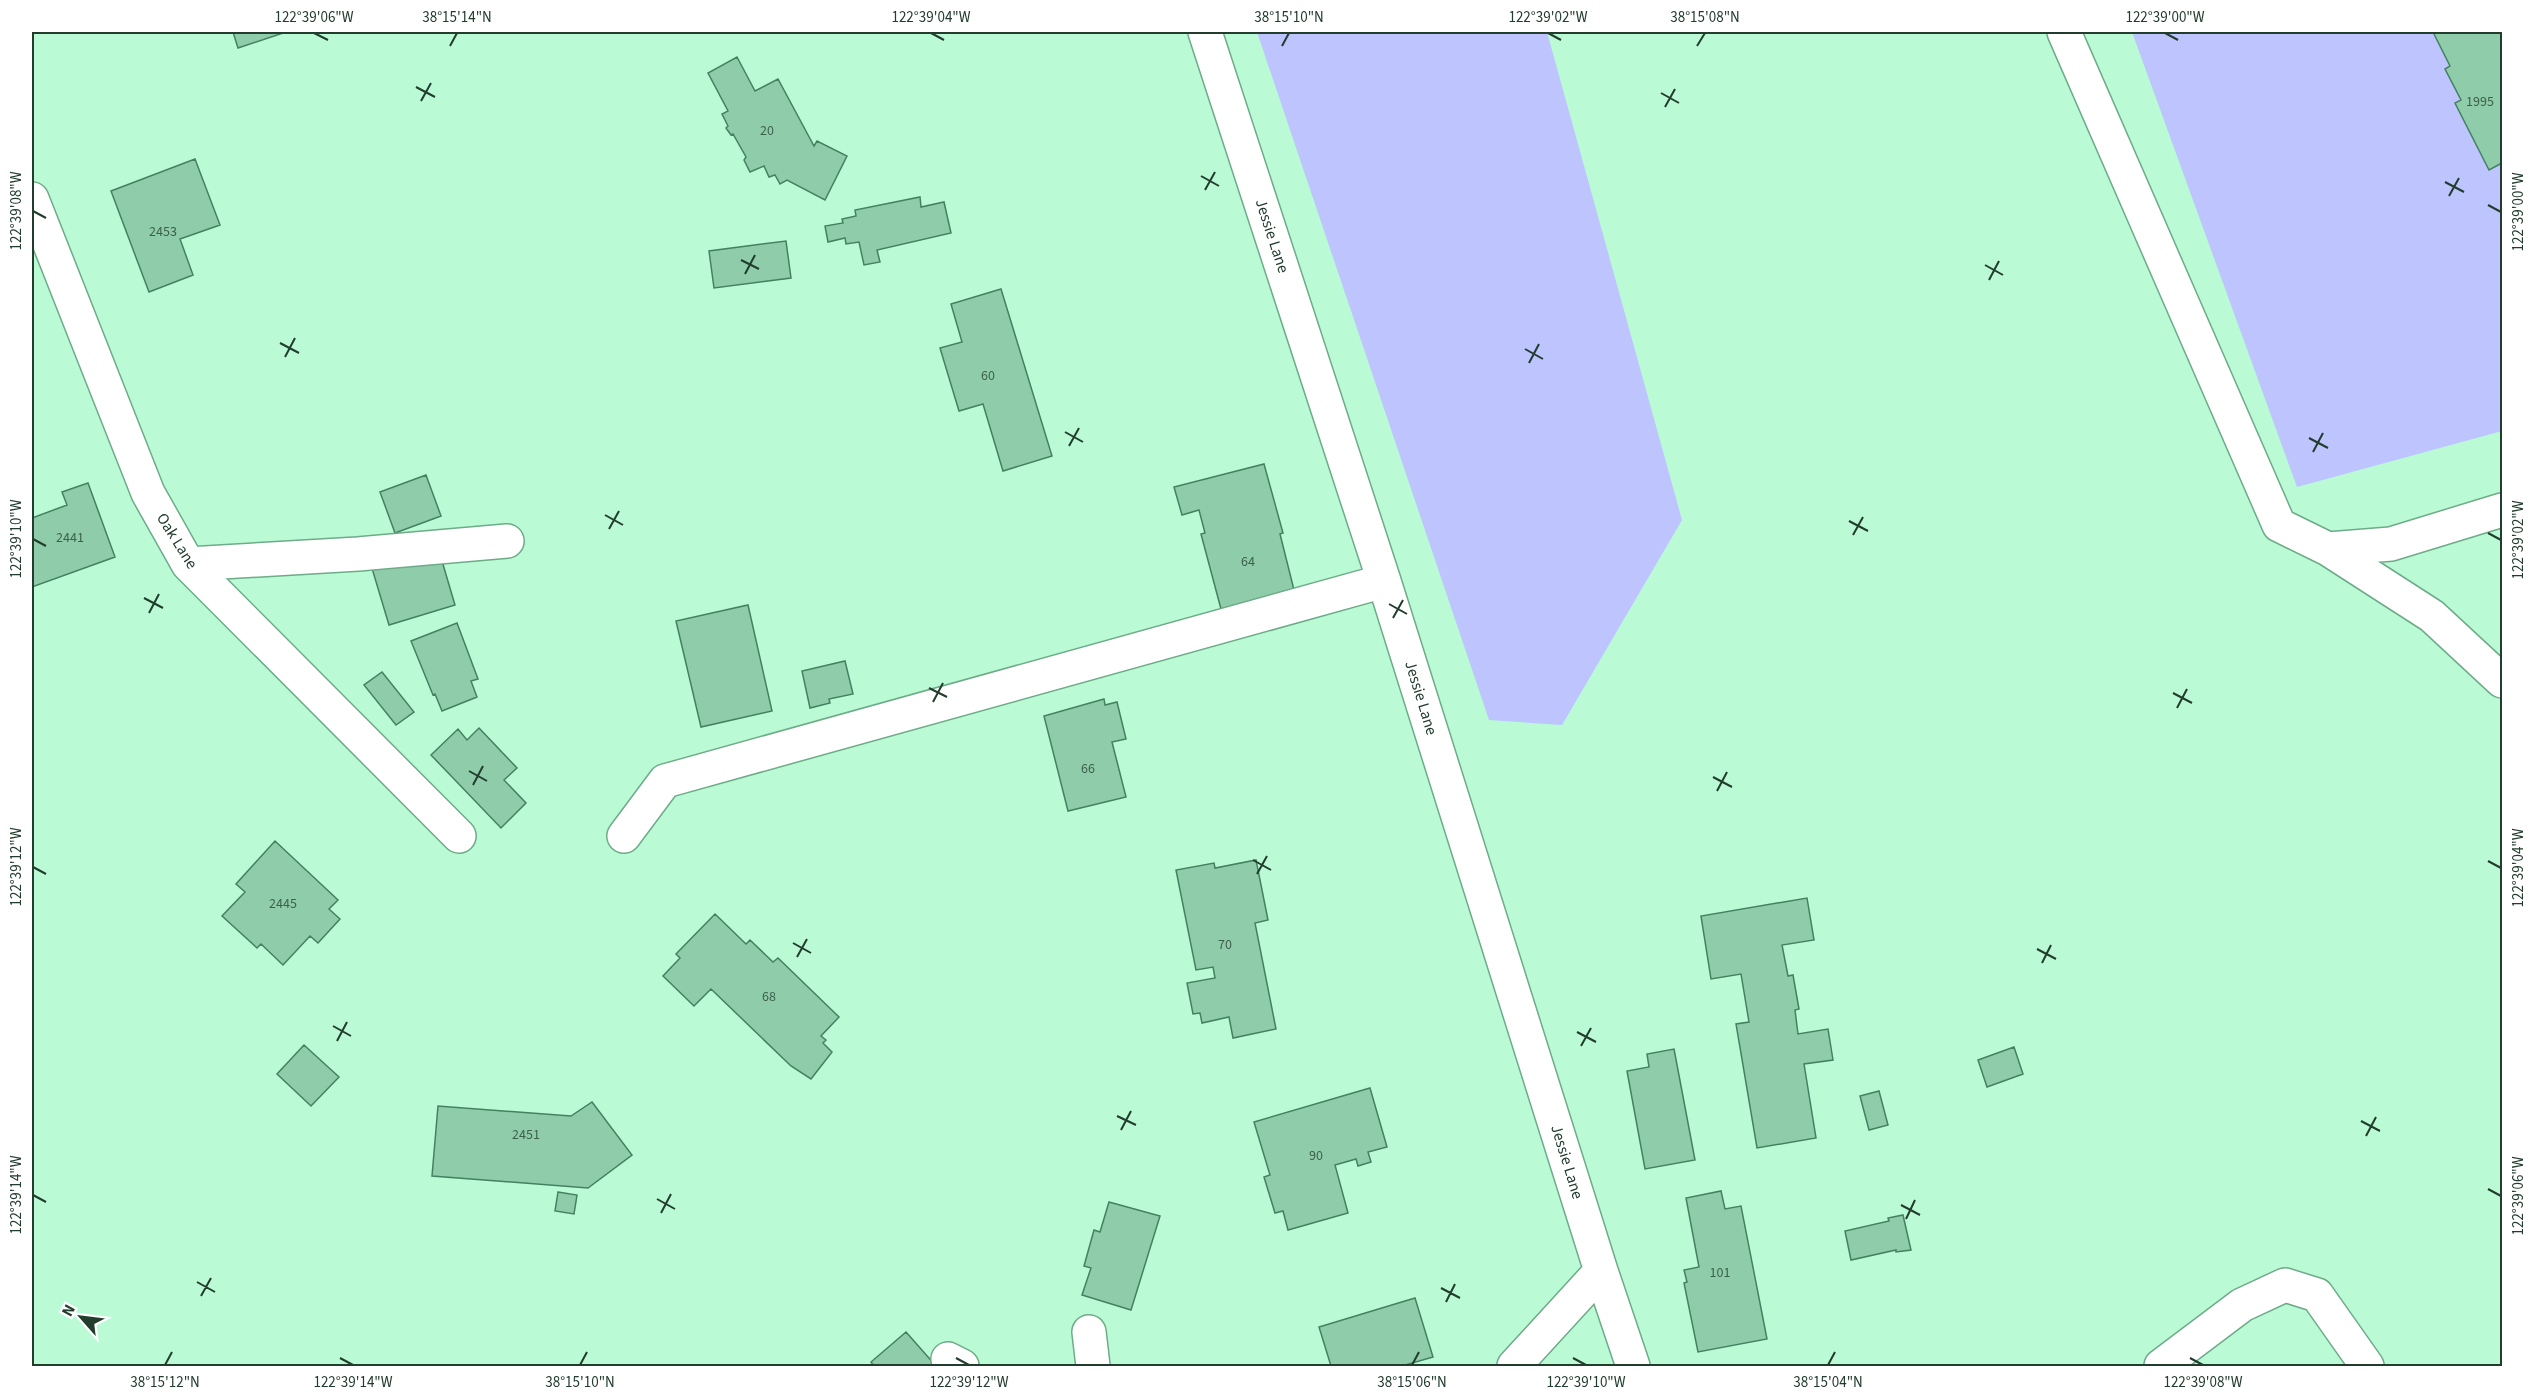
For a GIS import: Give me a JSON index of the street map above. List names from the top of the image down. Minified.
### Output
{"streets":{"street":["Jessie Lane","Oak Lane"]},"house_numbers":["1995","20","2453","60","2441","64","66","2445","70","68","2451","90","101"],"north":"top left","coordinates":["122°39'06\"W","38°15'14\"N","122°39'04\"W","38°15'10\"N","122°39'02\"W","38°15'08\"N","122°39'00\"W","122°39'08\"W","122°39'10\"W","122°39'12\"W","122°39'14\"W","38°15'12\"N","38°15'06\"N","38°15'04\"N"]}
